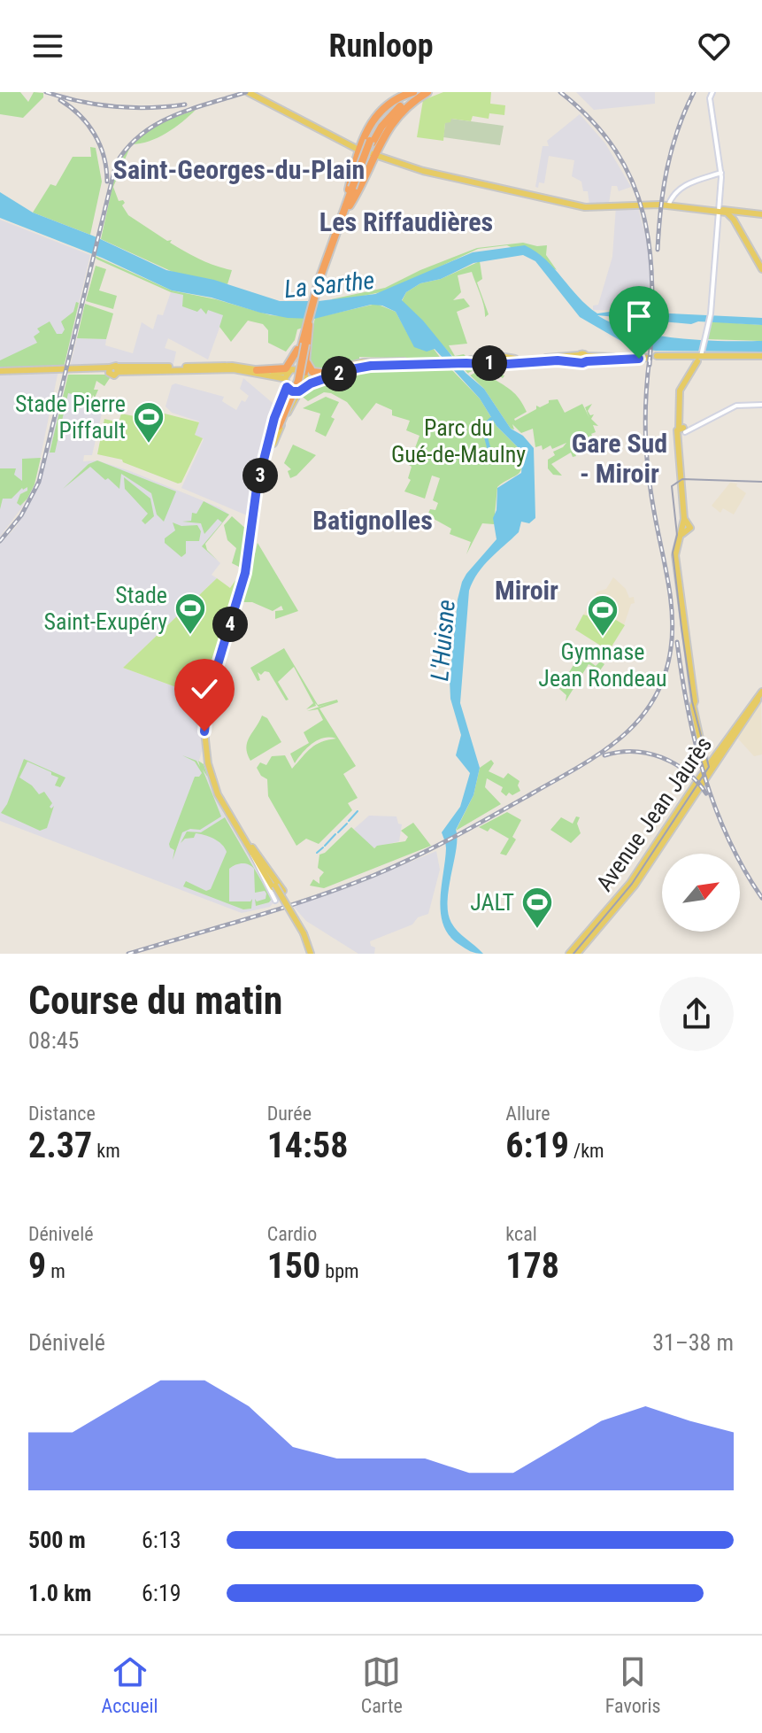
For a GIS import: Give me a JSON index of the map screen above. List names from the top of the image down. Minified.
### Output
{"streets":{"main road":["Avenue Jean Jaurès"]},"districts":["Saint-Georges-du-Plain","Les Riffaudières","Gare Sud - Miroir","Batignolles","Miroir"],"water":["La Sarthe","L'Huisne"],"parks":["Parc du Gué-de-Maulny"],"places":{"sports":["Stade Pierre Piffault","Stade Saint-Exupéry","Gymnase Jean Rondeau","JALT"]},"north":"top right","page":{"header":"Runloop","pins":["1","2","3","4"],"heading":["Course du matin","08:45"],"stats":[["Distance","2.37 km"],["Durée","14:58"],["Allure","6:19 /km"],["Dénivelé","9 m"],["Cardio","150 bpm"],["kcal","178"]],"chart":["Dénivelé","31–38 m"],"list":[{"name":"500 m","note":"6:13"},{"name":"1.0 km","note":"6:19"}],"tabs":["Accueil","Carte","Favoris"]}}
